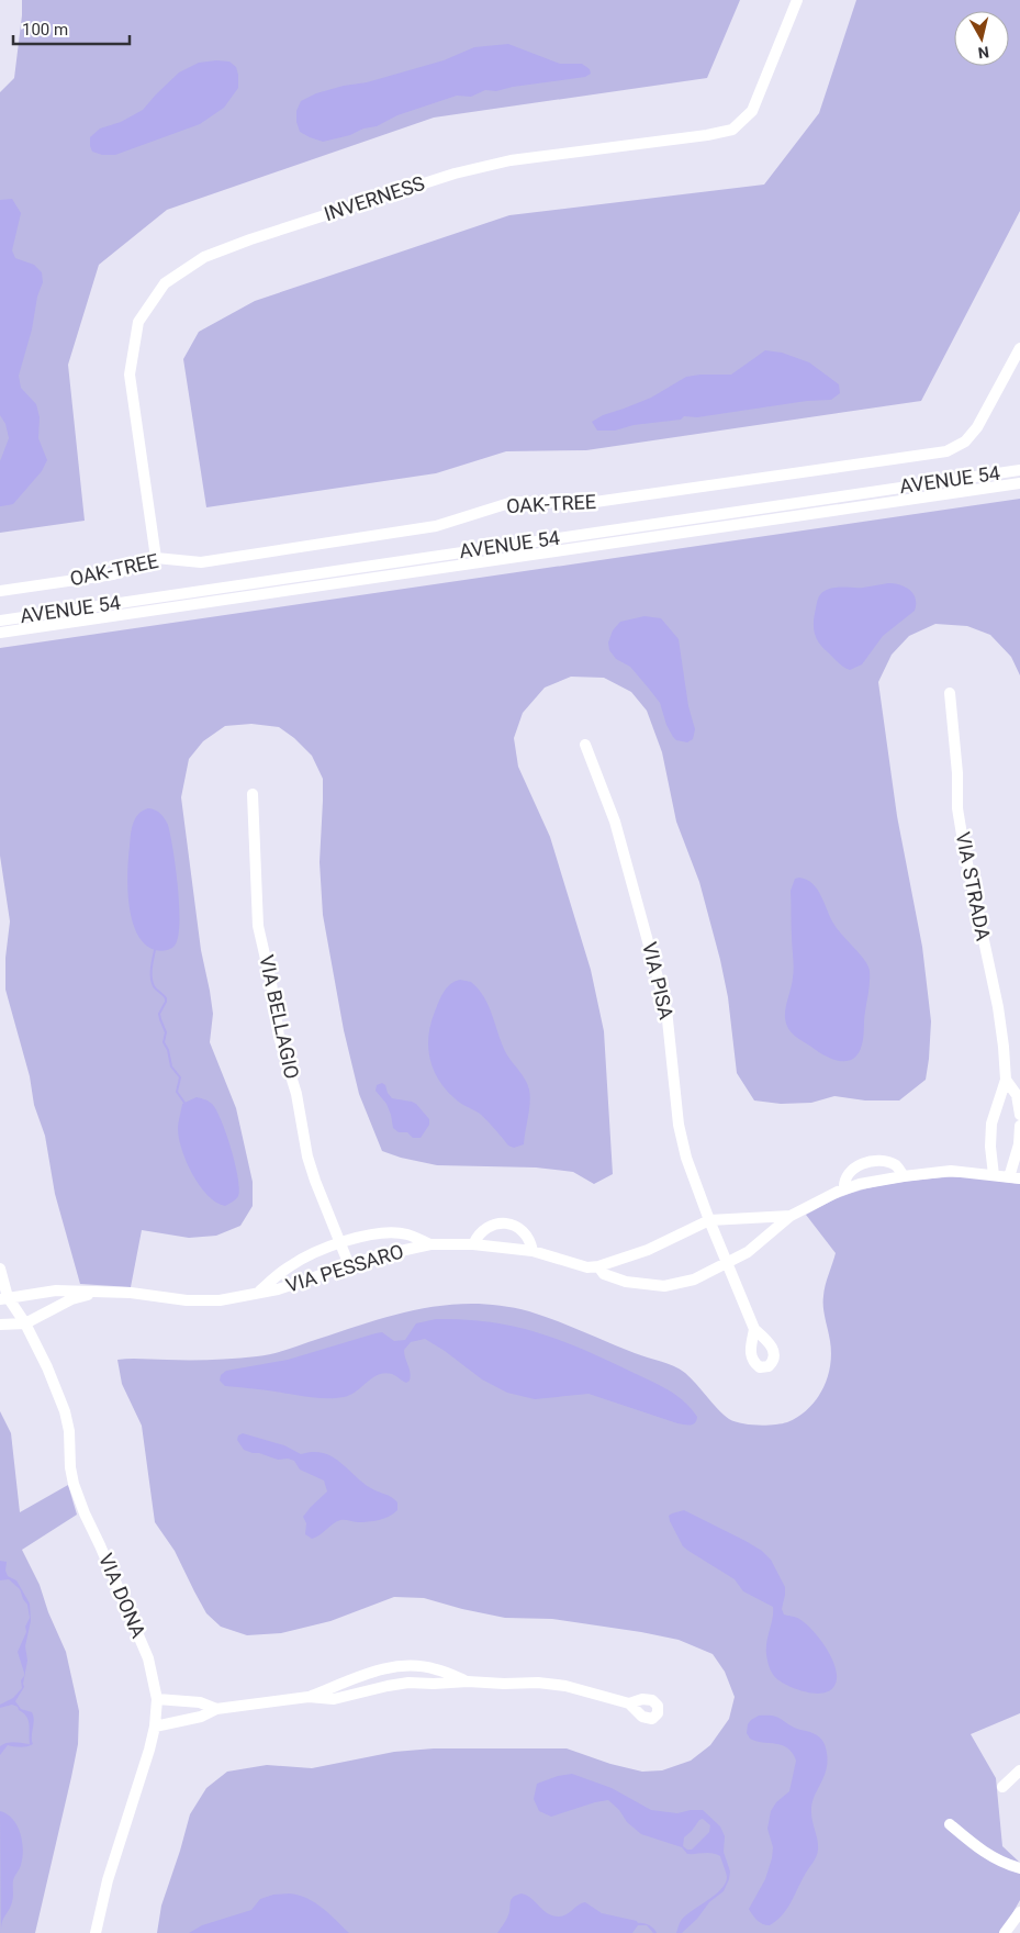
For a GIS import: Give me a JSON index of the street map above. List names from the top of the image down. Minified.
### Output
{"streets":{"street":["INVERNESS","AVENUE 54","OAK-TREE","VIA STRADA","VIA PISA","VIA BELLAGIO","VIA PESSARO","VIA DONA"]},"crossings":[["INVERNESS","OAK-TREE"],["VIA STRADA","VIA PESSARO"],["VIA PISA","VIA PESSARO"],["VIA BELLAGIO","VIA PESSARO"],["VIA PESSARO","VIA DONA"]],"scale_bar":"100 m","north":"bottom"}
